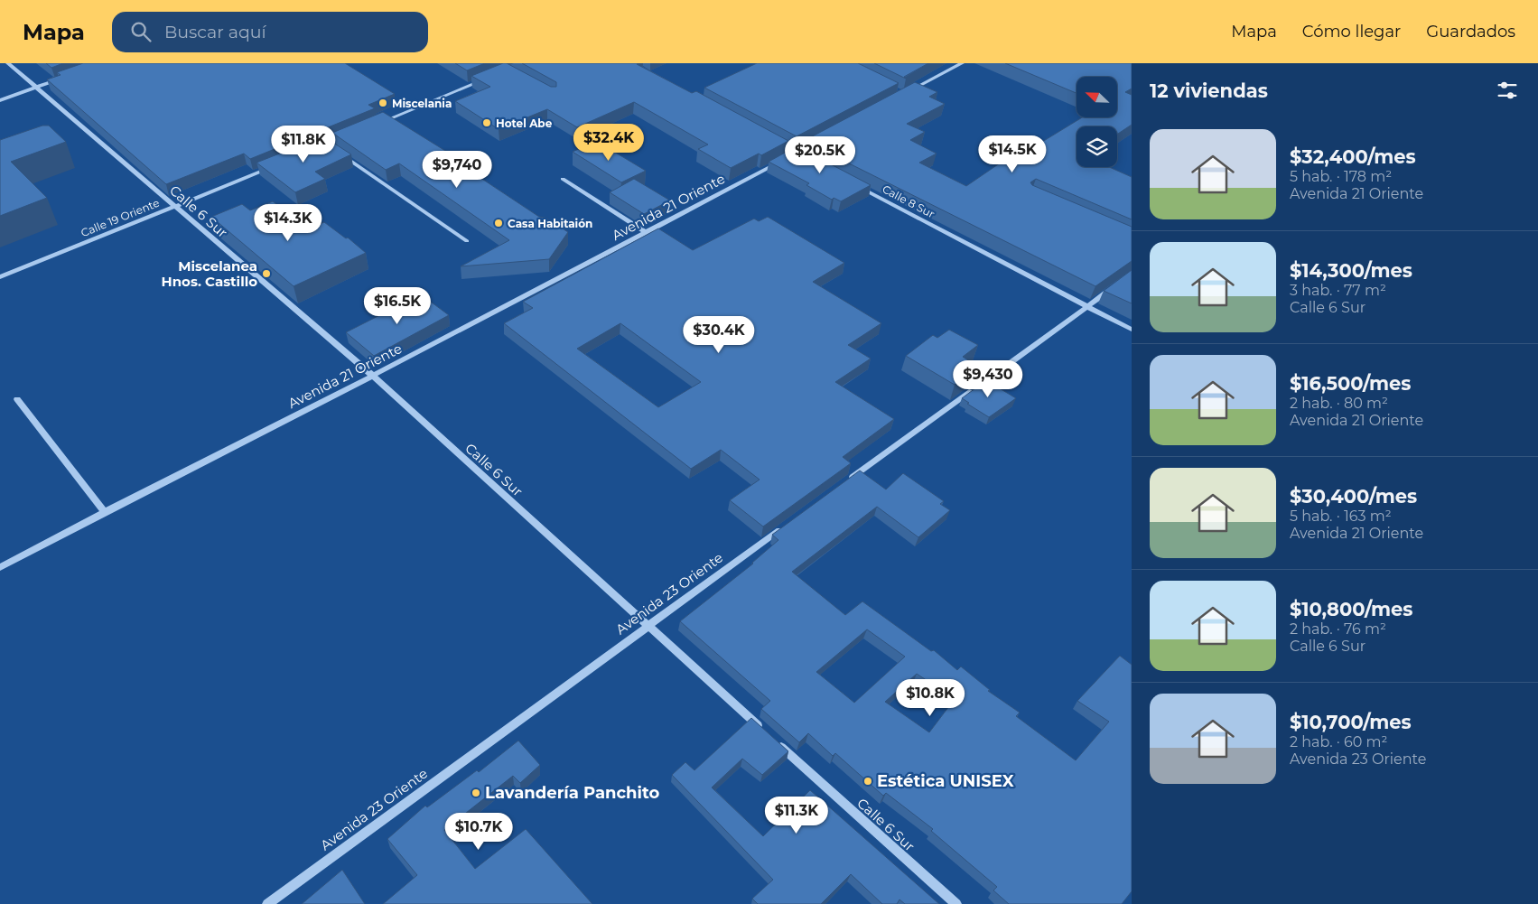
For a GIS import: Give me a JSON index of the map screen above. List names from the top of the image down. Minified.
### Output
{"streets":{"street":["Calle 8 Sur","Avenida 21 Oriente","Calle 6 Sur","Calle 19 Oriente","Avenida 23 Oriente"]},"crossings":[["Avenida 21 Oriente","Calle 6 Sur"],["Calle 6 Sur","Calle 19 Oriente"],["Calle 6 Sur","Avenida 23 Oriente"]],"places":["Miscelania","Hotel Abe","Casa Habitaión","Miscelanea Hnos. Castillo","Estética UNISEX","Lavandería Panchito"],"north":"top left","page":{"header":"Mapa","search":"Buscar aquí","nav":["Mapa","Cómo llegar","Guardados"],"heading":"12 viviendas","list":[{"name":"$32,400/mes","note":"5 hab. · 178 m² · Avenida 21 Oriente"},{"name":"$14,300/mes","note":"3 hab. · 77 m² · Calle 6 Sur"},{"name":"$16,500/mes","note":"2 hab. · 80 m² · Avenida 21 Oriente"},{"name":"$30,400/mes","note":"5 hab. · 163 m² · Avenida 21 Oriente"},{"name":"$10,800/mes","note":"2 hab. · 76 m² · Calle 6 Sur"},{"name":"$10,700/mes","note":"2 hab. · 60 m² · Avenida 23 Oriente"}],"price":["$32.4K","$11.8K","$14.5K","$20.5K","$9,740","$14.3K","$16.5K","$30.4K","$9,430","$10.8K","$11.3K","$10.7K"]}}
